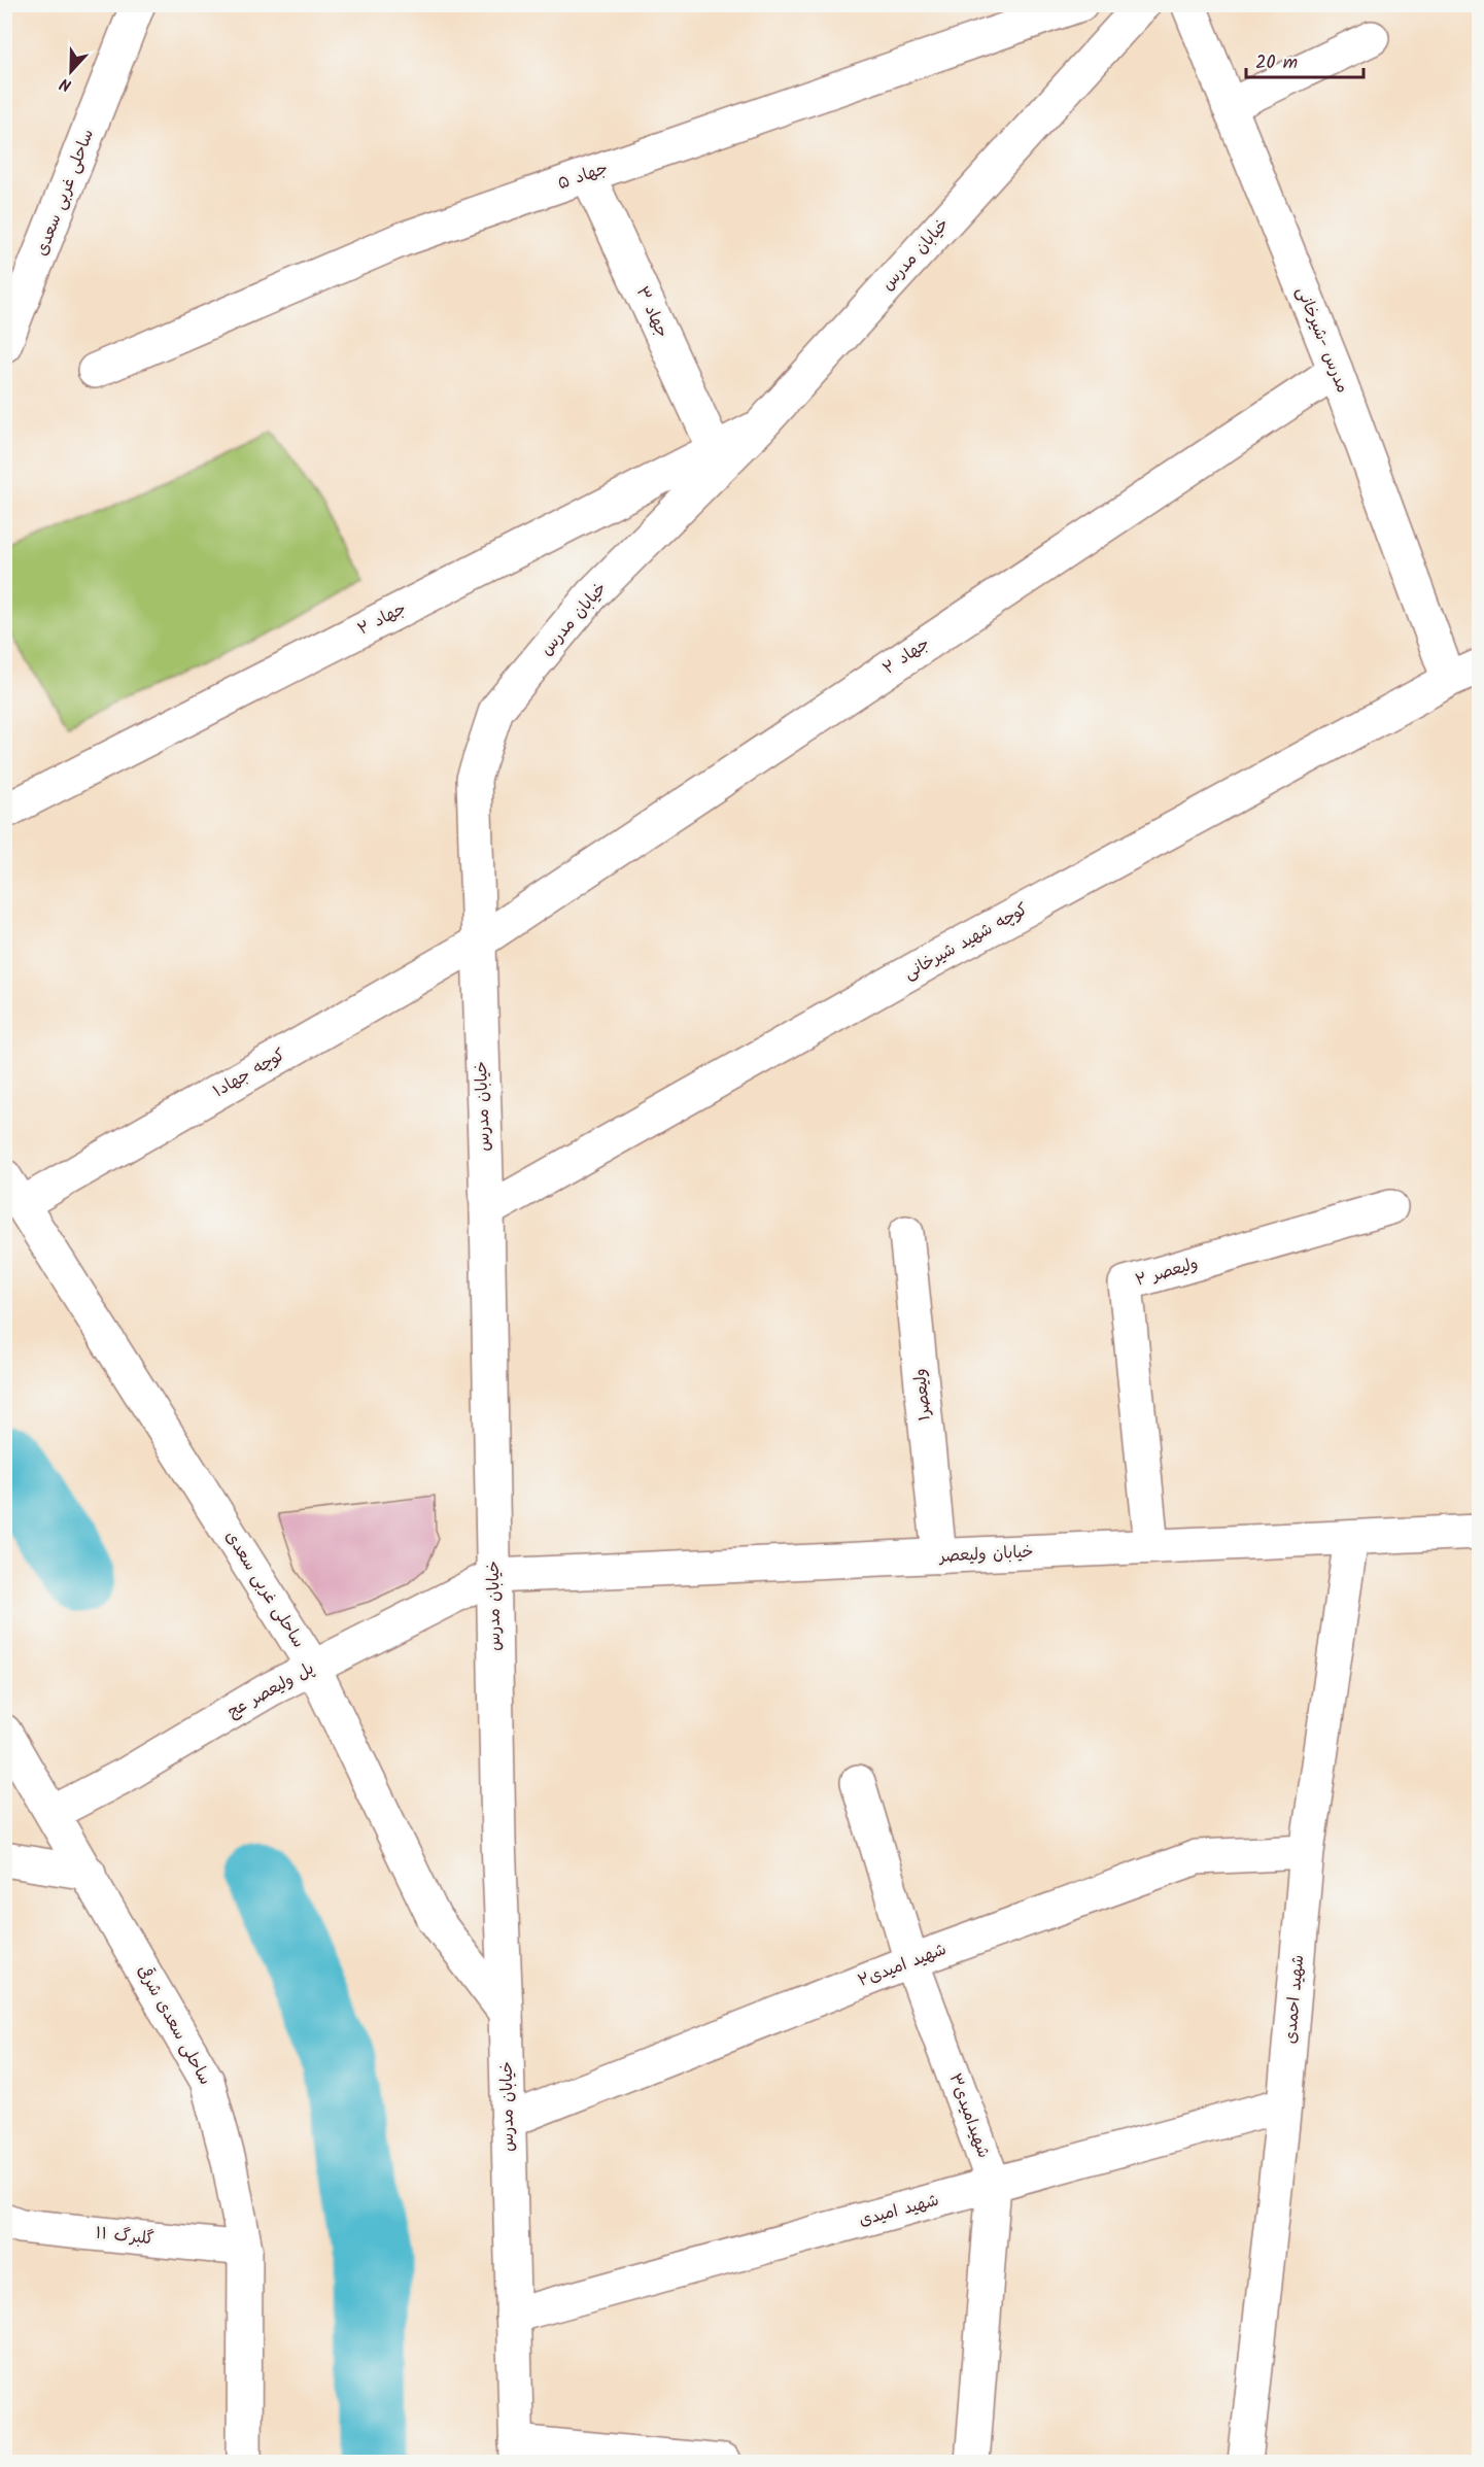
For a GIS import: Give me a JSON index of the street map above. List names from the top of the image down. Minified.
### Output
{"streets":{"street":["جهاد ۵","ساحلی غربی سعدی","خیابان مدرس","جهاد ۳","مدرس -شیرخانی","جهاد ۲","کوچه شهید شیرخانی","کوچه جهاد۱","ولیعصر ۲","ولیعصر۱","خیابان ولیعصر","پل ولیعصر عج","شهید امیدی۲","شهید احمدی","ساحلی سعدی شرقی","شهیدامیدی۳","شهید امیدی","گلبرگ ۱۱"]},"crossings":[["جهاد ۵","جهاد ۳"],["ساحلی غربی سعدی","خیابان مدرس"],["ساحلی غربی سعدی","کوچه جهاد۱"],["ساحلی غربی سعدی","پل ولیعصر عج"],["خیابان مدرس","جهاد ۲"],["خیابان مدرس","کوچه شهید شیرخانی"],["خیابان مدرس","کوچه جهاد۱"],["خیابان مدرس","خیابان ولیعصر"],["خیابان مدرس","پل ولیعصر عج"],["خیابان مدرس","شهید امیدی۲"],["خیابان مدرس","شهید امیدی"],["جهاد ۳","جهاد ۲"],["مدرس -شیرخانی","جهاد ۲"],["مدرس -شیرخانی","کوچه شهید شیرخانی"],["جهاد ۲","کوچه جهاد۱"],["ولیعصر ۲","خیابان ولیعصر"],["ولیعصر۱","خیابان ولیعصر"],["خیابان ولیعصر","پل ولیعصر عج"],["خیابان ولیعصر","شهید احمدی"],["پل ولیعصر عج","ساحلی سعدی شرقی"],["شهید امیدی۲","شهید احمدی"],["شهید امیدی۲","شهیدامیدی۳"],["شهید احمدی","شهید امیدی"],["ساحلی سعدی شرقی","گلبرگ ۱۱"],["شهیدامیدی۳","شهید امیدی"]],"scale_bar":"20 m","north":"bottom"}
